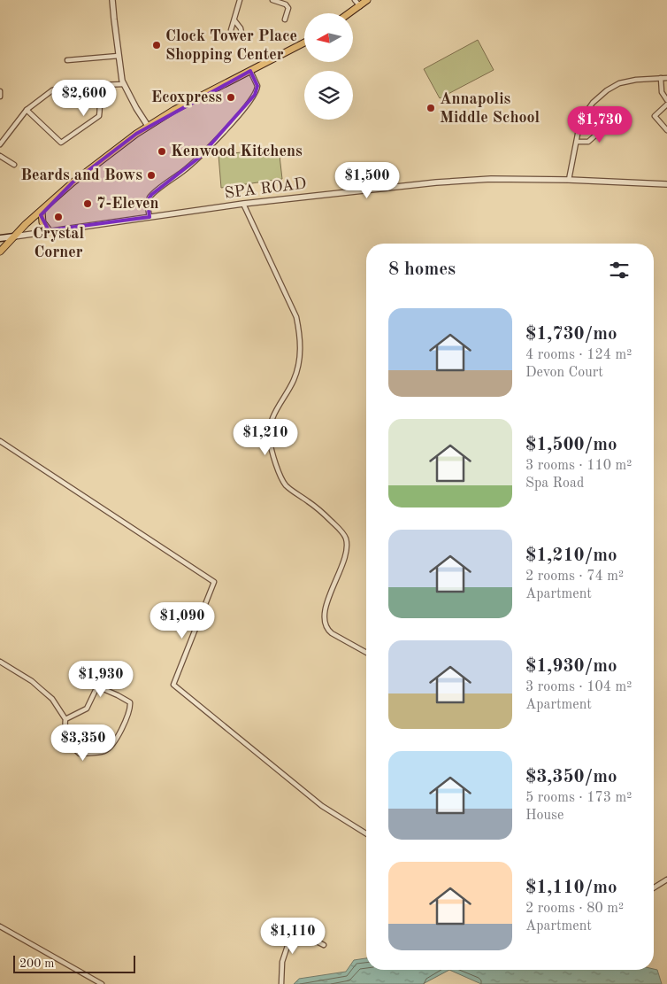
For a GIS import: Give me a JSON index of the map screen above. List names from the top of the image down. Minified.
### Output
{"streets":{"main road":["SPA ROAD"]},"places":["Clock Tower Place Shopping Center","Ecoxpress","Annapolis Middle School","Kenwood Kitchens","Beards and Bows","7-Eleven","Crystal Corner"],"scale_bar":"200 m","north":"left","page":{"price":["$2,600","$1,730","$1,500","$1,210","$1,090","$1,930","$3,350","$1,110"],"heading":"8 homes","list":[{"name":"$1,730/mo","note":"4 rooms · 124 m² · Devon Court"},{"name":"$1,500/mo","note":"3 rooms · 110 m² · Spa Road"},{"name":"$1,210/mo","note":"2 rooms · 74 m² · Apartment"},{"name":"$1,930/mo","note":"3 rooms · 104 m² · Apartment"},{"name":"$3,350/mo","note":"5 rooms · 173 m² · House"},{"name":"$1,110/mo","note":"2 rooms · 80 m² · Apartment"}],"scale":"200 m"}}
